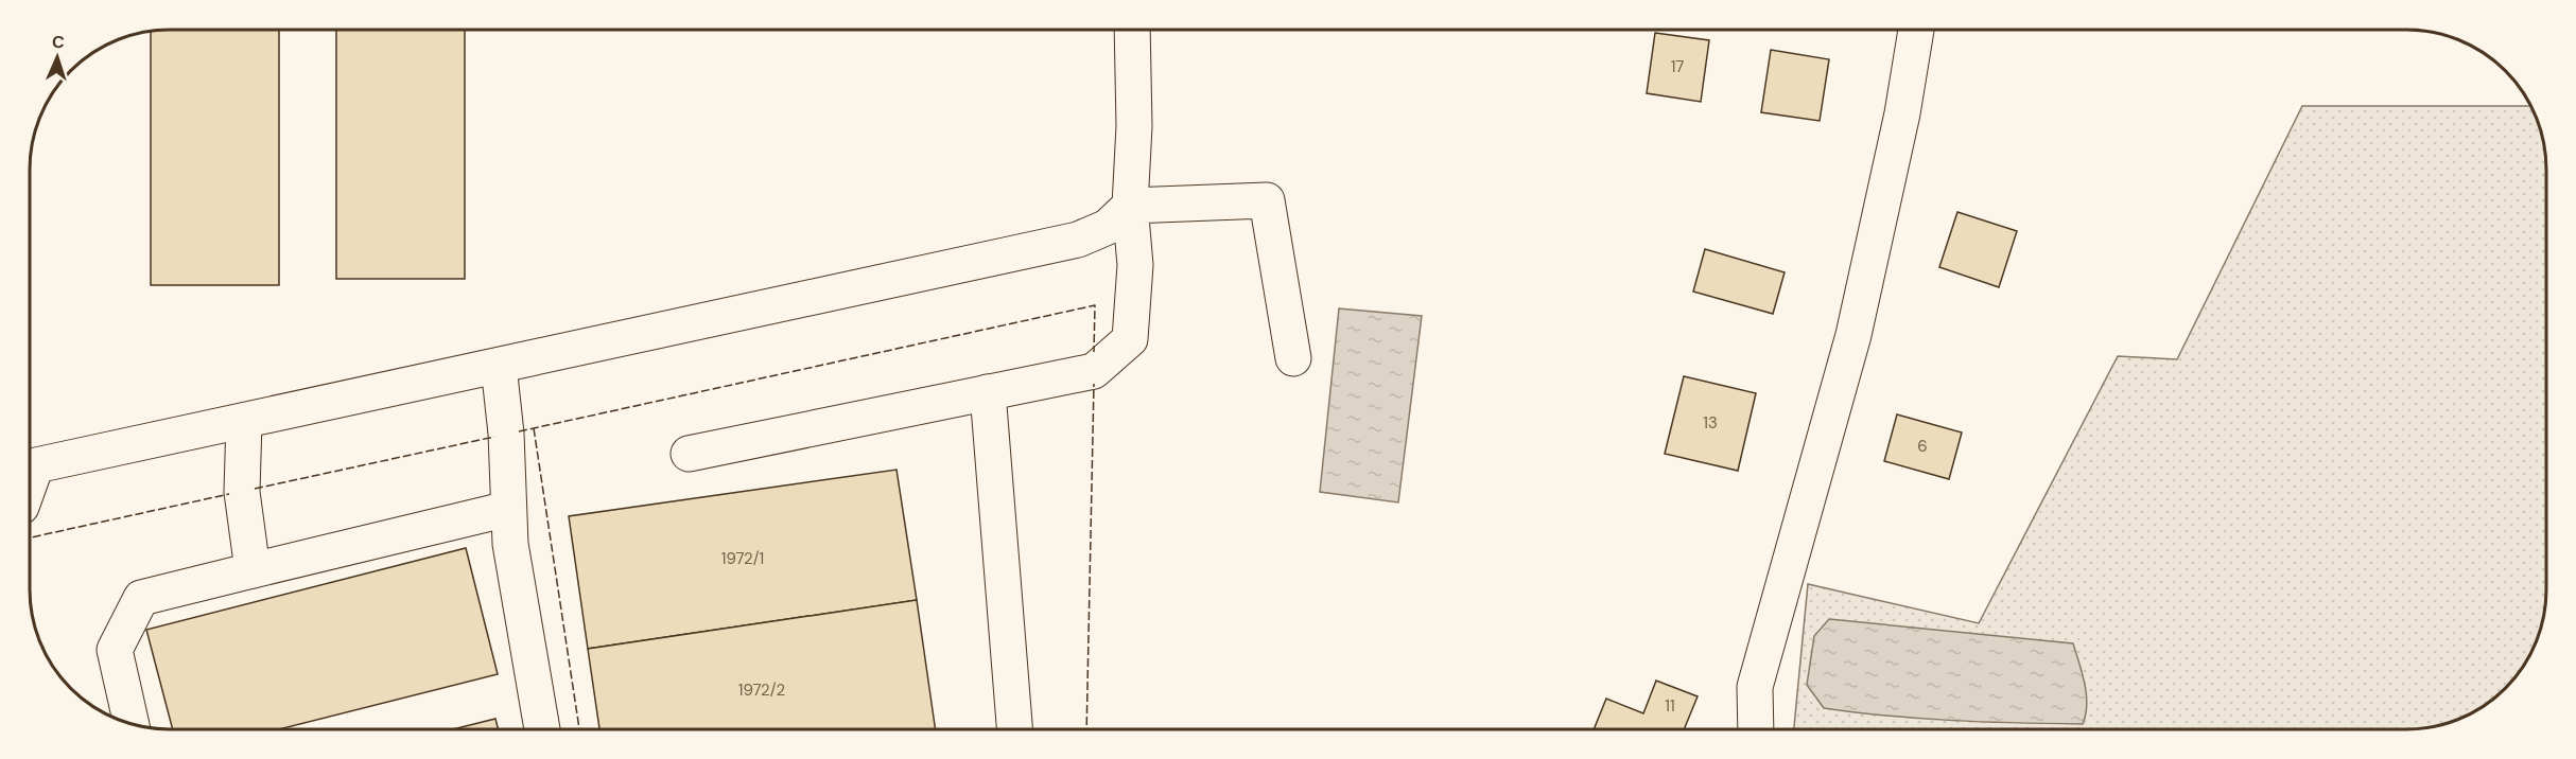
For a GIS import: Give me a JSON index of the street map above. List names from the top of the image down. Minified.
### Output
{"house_numbers":["17","13","6","1972/1","1972/2","11"],"north":"top"}
